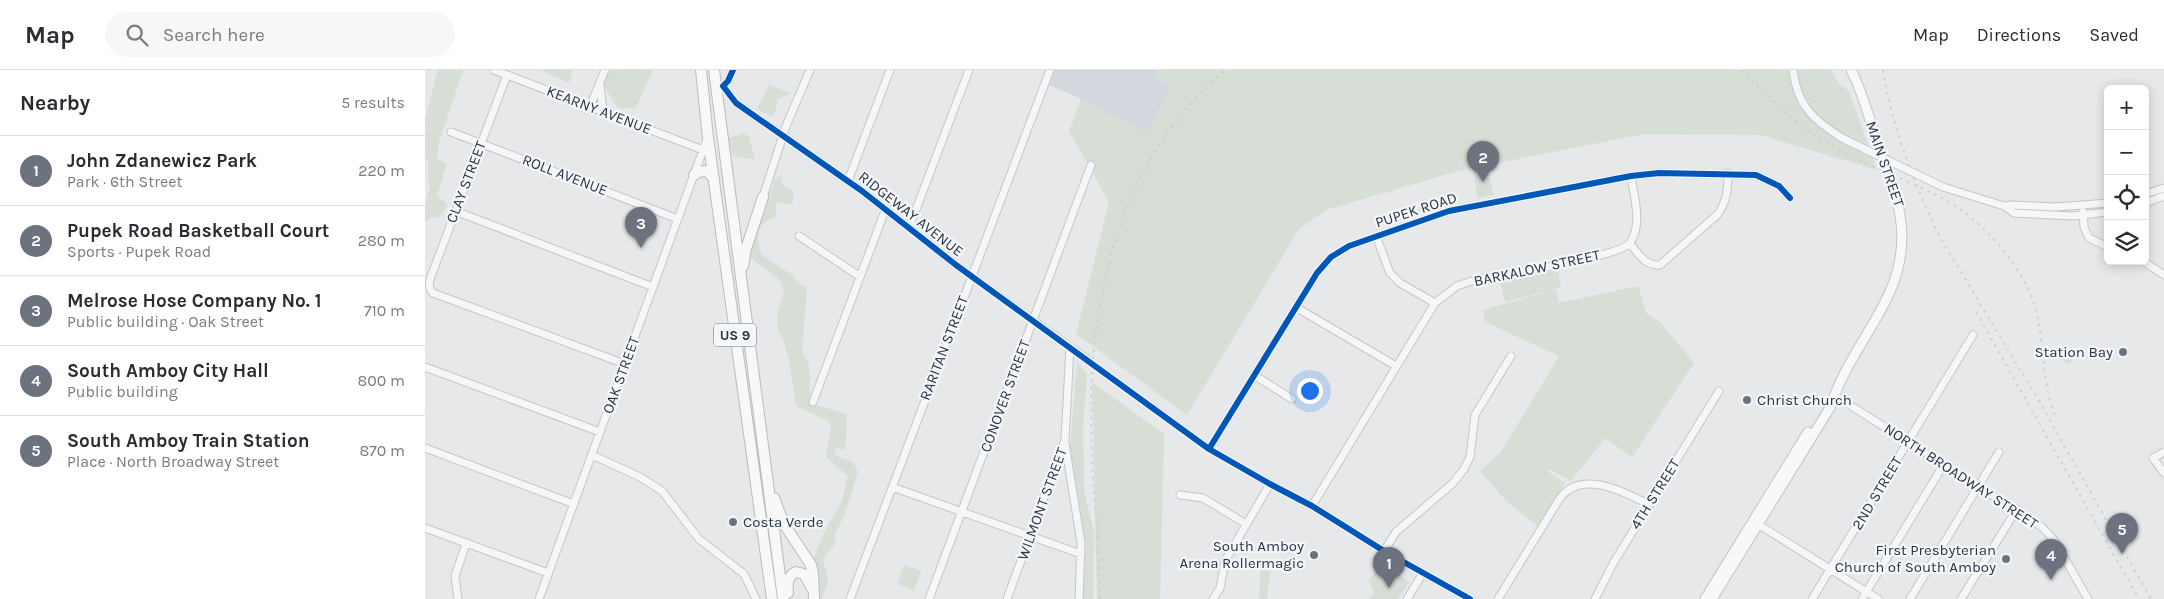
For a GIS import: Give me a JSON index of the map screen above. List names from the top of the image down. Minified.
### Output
{"streets":{"highway":["US 9"],"main road":["MAIN STREET"],"street":["KEARNY AVENUE","ROLL AVENUE","CLAY STREET","PUPEK ROAD","RIDGEWAY AVENUE","BARKALOW STREET","RARITAN STREET","OAK STREET","CONOVER STREET","NORTH BROADWAY STREET","2ND STREET","4TH STREET","WILMONT STREET"]},"crossings":[["KEARNY AVENUE","CLAY STREET"],["KEARNY AVENUE","OAK STREET"],["MAIN STREET","NORTH BROADWAY STREET"],["ROLL AVENUE","CLAY STREET"],["ROLL AVENUE","OAK STREET"],["CLAY STREET","OAK STREET"],["RIDGEWAY AVENUE","RARITAN STREET"],["RIDGEWAY AVENUE","CONOVER STREET"],["RIDGEWAY AVENUE","WILMONT STREET"],["US 9","OAK STREET"],["NORTH BROADWAY STREET","2ND STREET"]],"places":["Station Bay","Christ Church","Costa Verde","South Amboy Arena Rollermagic","First Presbyterian Church of South Amboy"],"page":{"header":"Map","search":"Search here","nav":["Map","Directions","Saved"],"heading":["Nearby","5 results"],"map_buttons":["+","−"],"list":[{"mark":"1","name":"John Zdanewicz Park","note":"Park · 6th Street","value":"220 m"},{"mark":"2","name":"Pupek Road Basketball Court","note":"Sports · Pupek Road","value":"280 m"},{"mark":"3","name":"Melrose Hose Company No. 1","note":"Public building · Oak Street","value":"710 m"},{"mark":"4","name":"South Amboy City Hall","note":"Public building","value":"800 m"},{"mark":"5","name":"South Amboy Train Station","note":"Place · North Broadway Street","value":"870 m"}],"pins":["2","3","5","4","1"]}}
